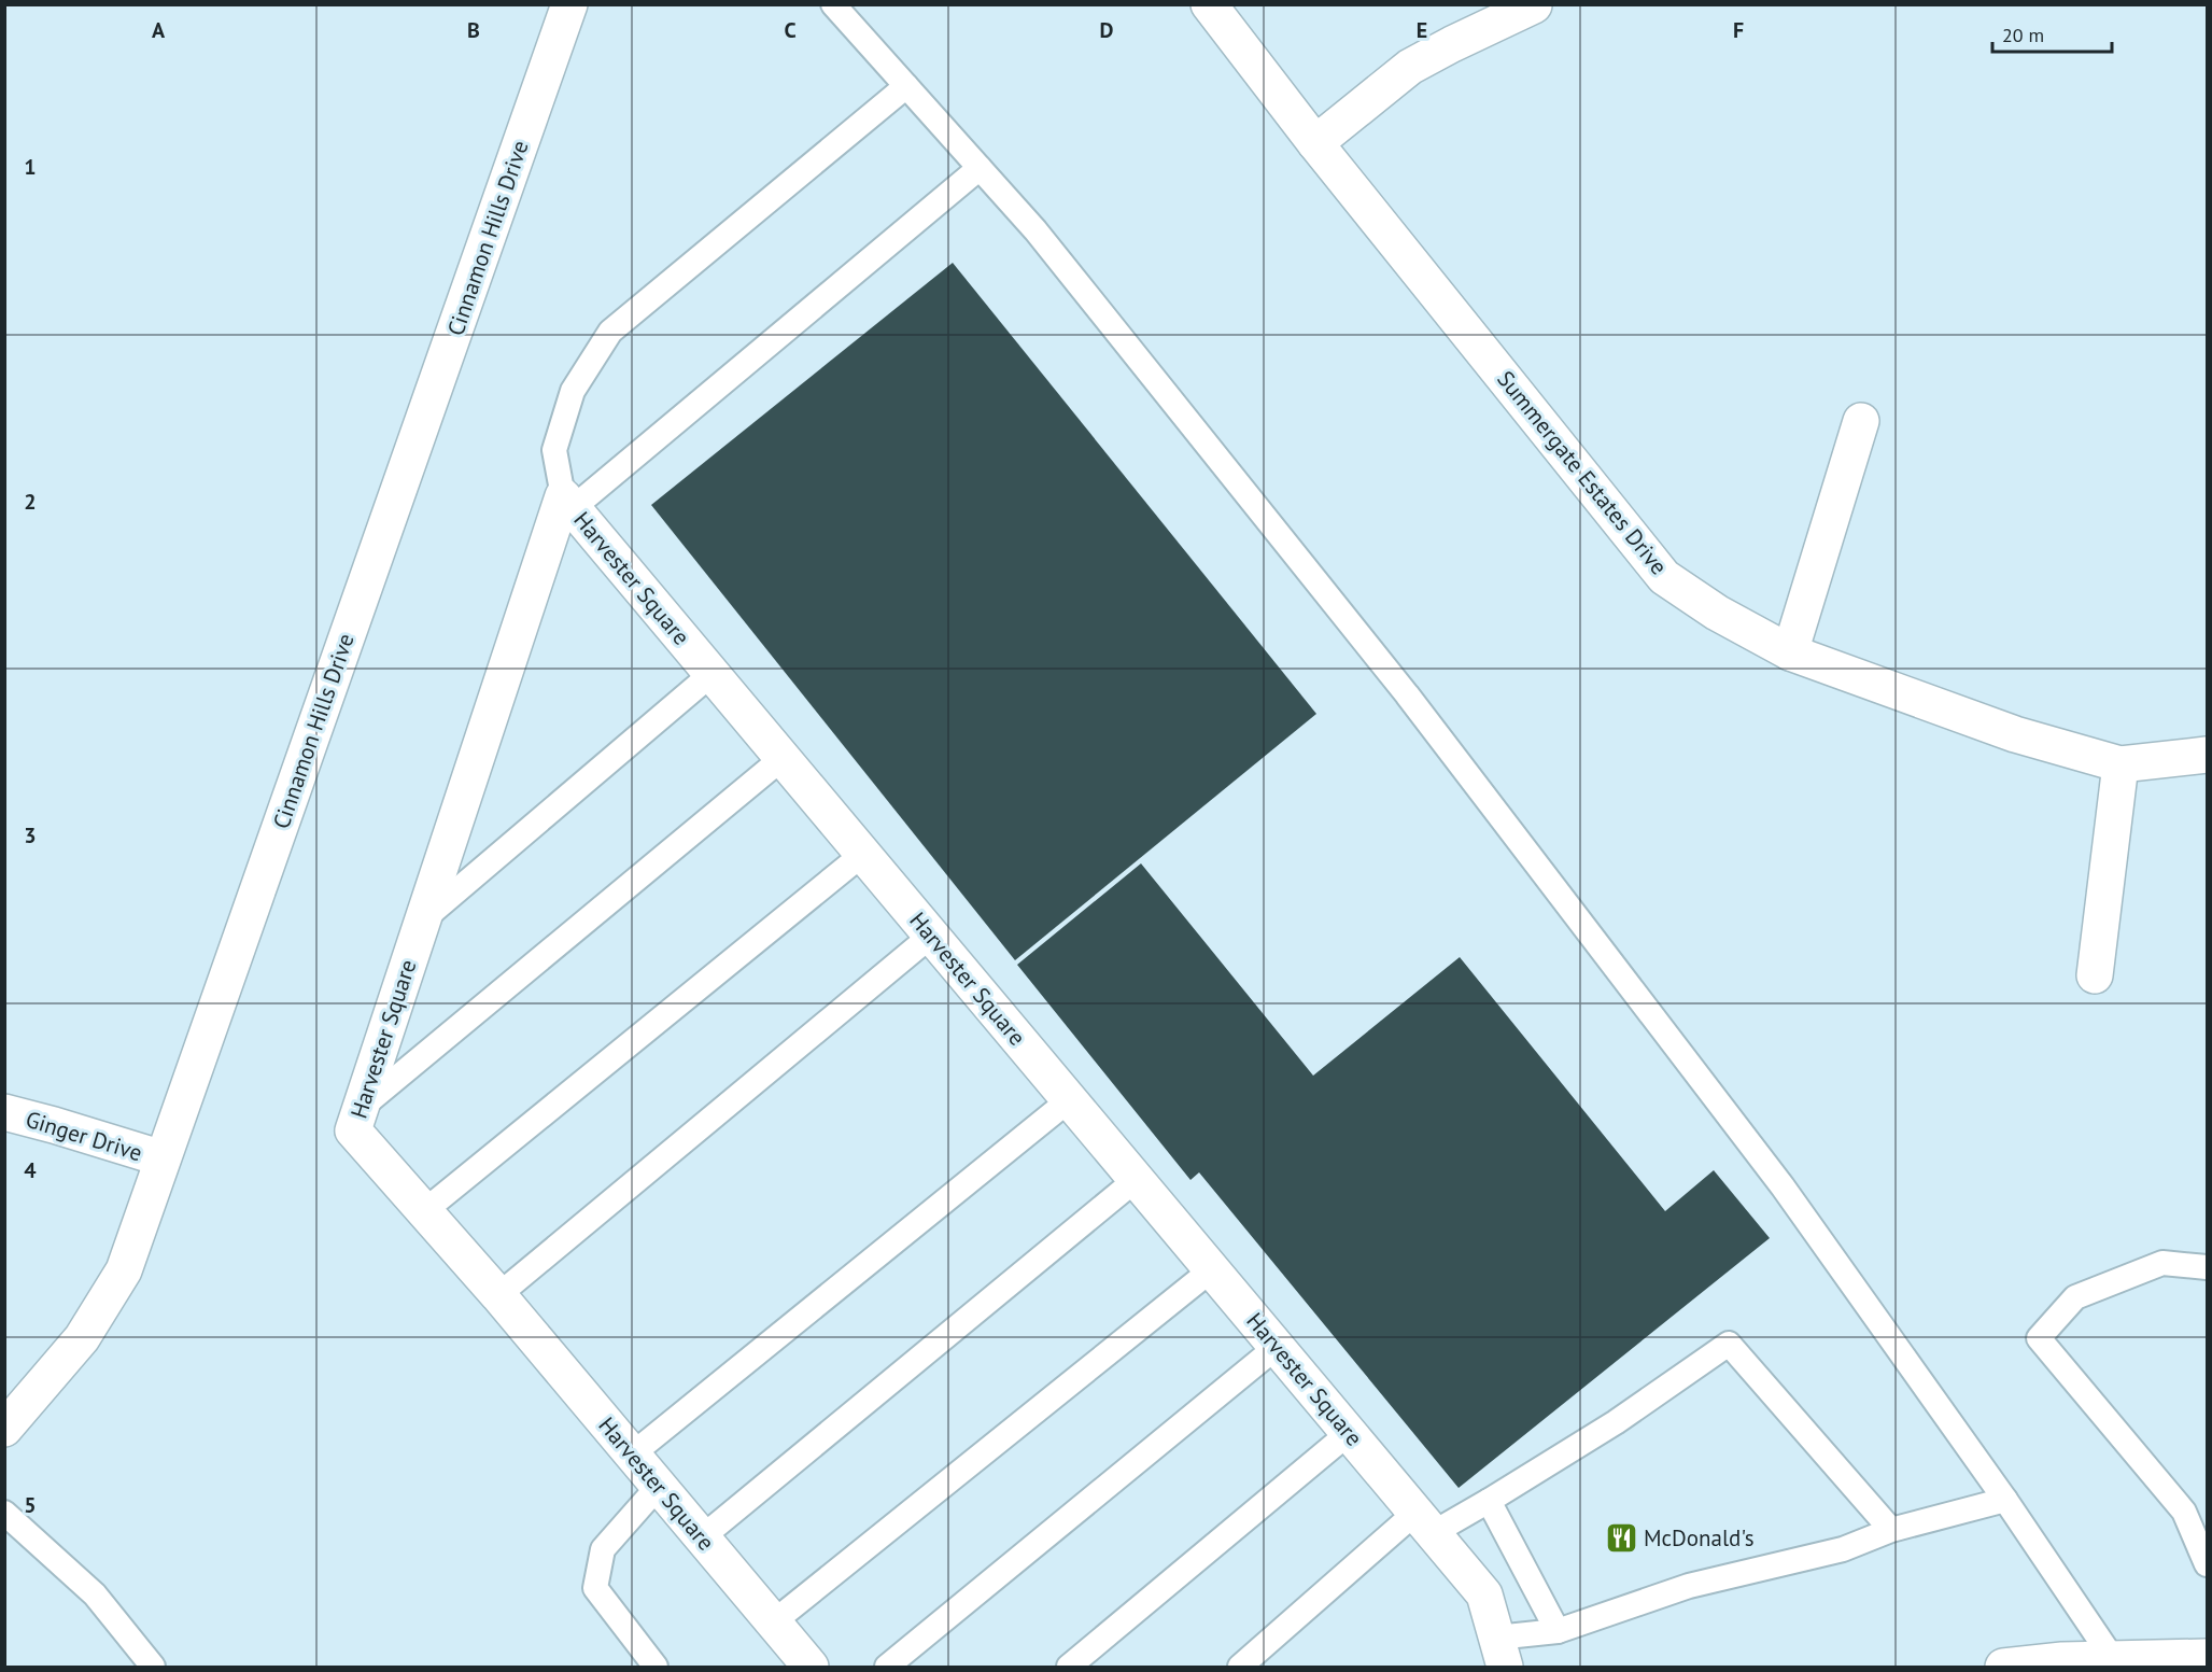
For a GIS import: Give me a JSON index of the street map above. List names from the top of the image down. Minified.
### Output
{"streets":{"street":["Cinnamon Hills Drive","Summergate Estates Drive","Harvester Square","Ginger Drive"]},"crossings":[["Cinnamon Hills Drive","Ginger Drive"]],"places":{"restaurant":["McDonald's"]},"scale_bar":"20 m","grid":{"columns":["A","B","C","D","E","F"],"rows":["1","2","3","4","5"]}}
